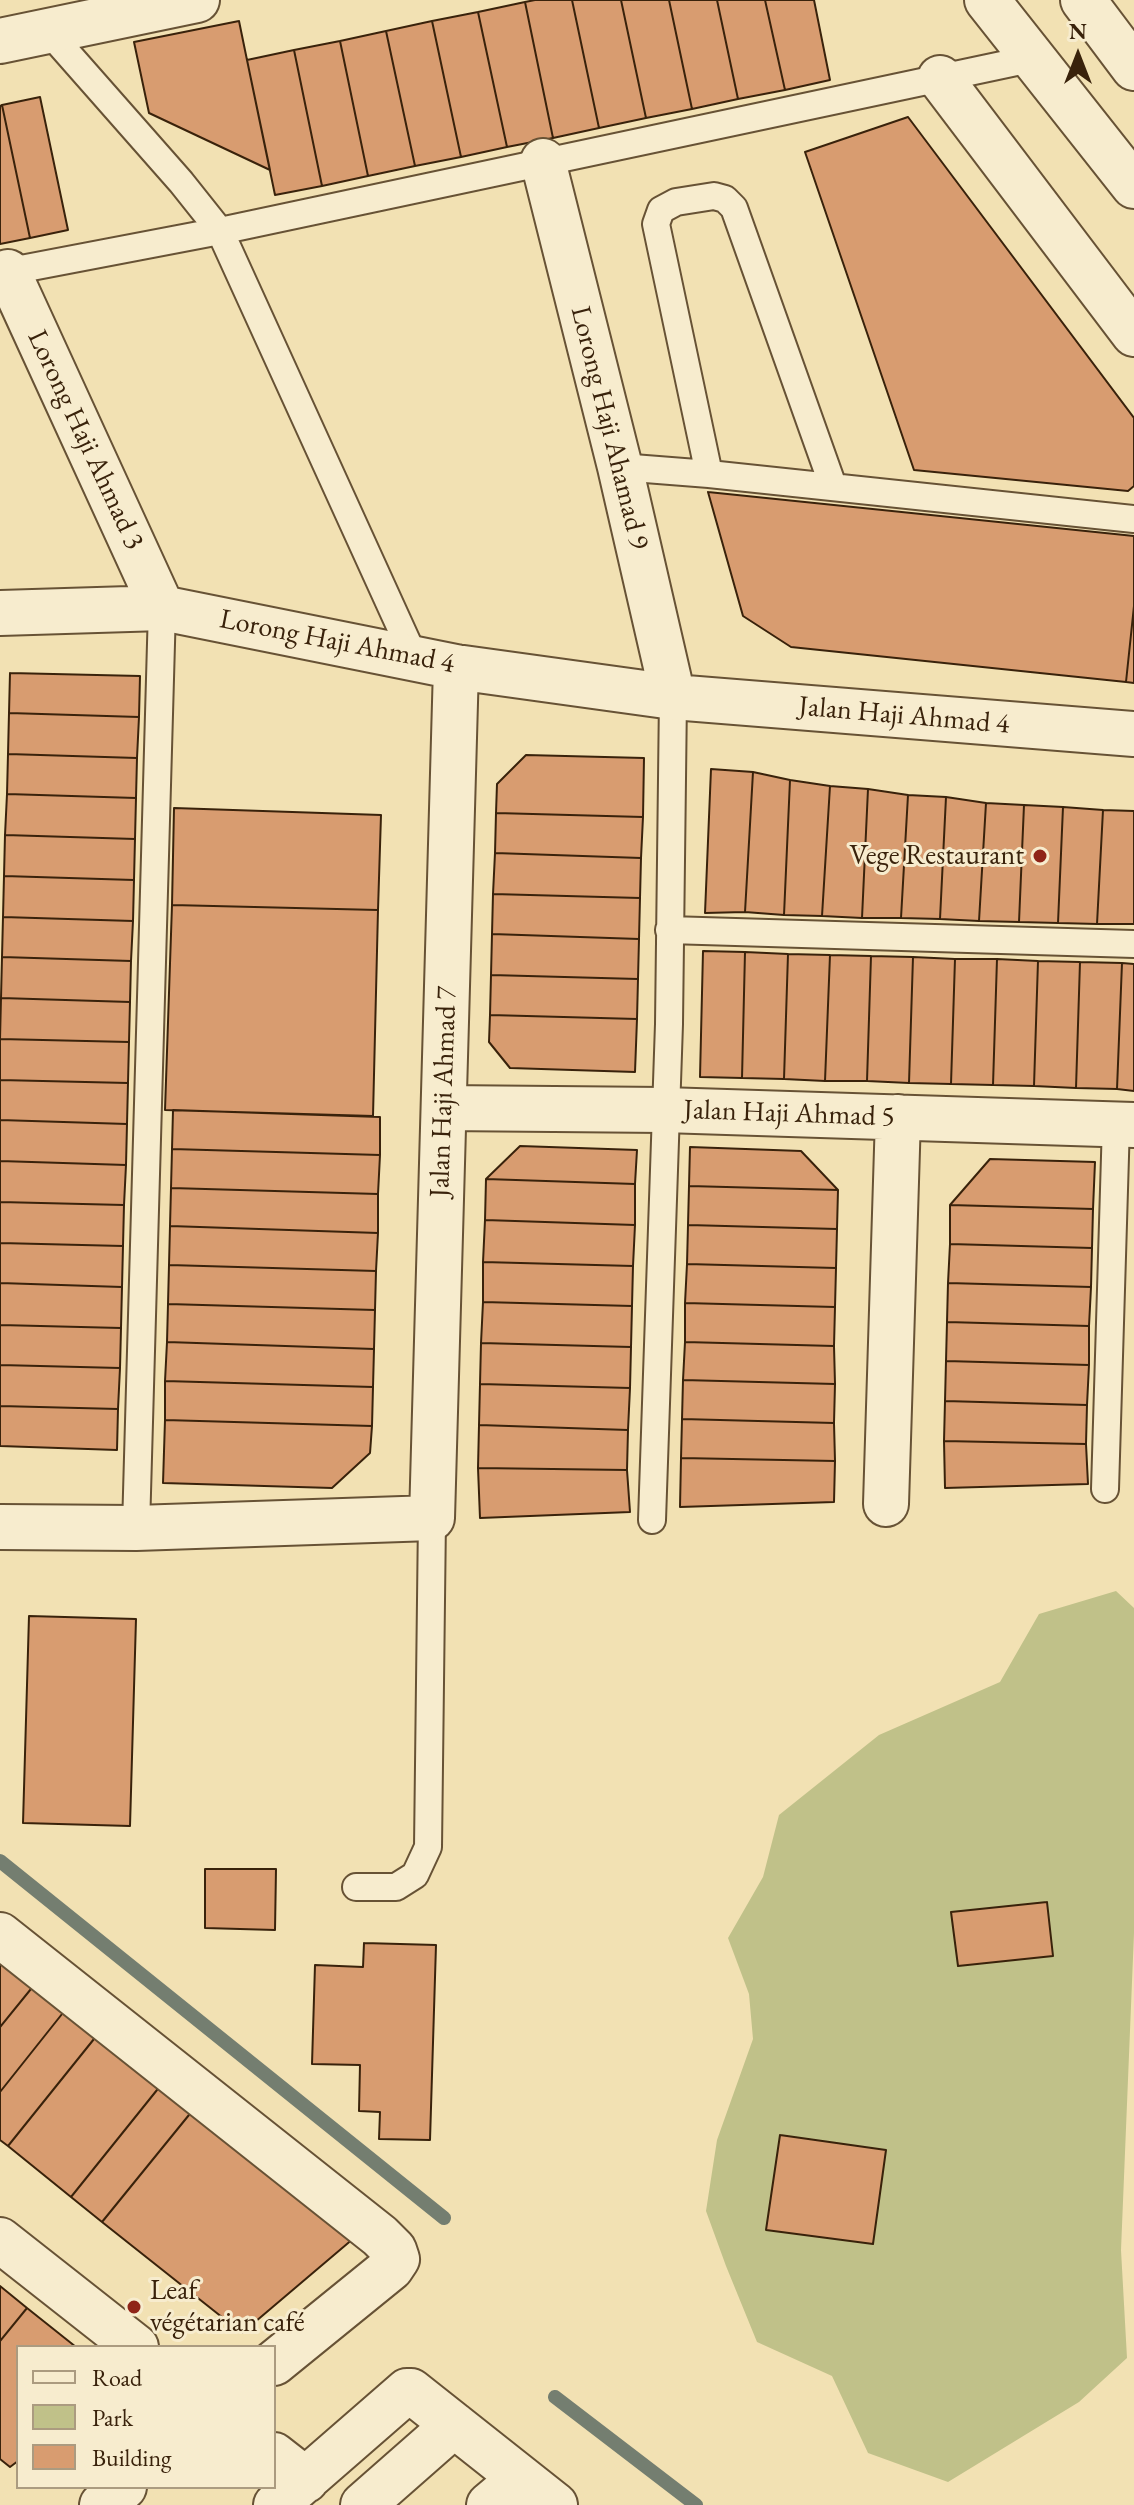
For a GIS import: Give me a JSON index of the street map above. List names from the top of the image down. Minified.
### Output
{"streets":{"street":["Lorong Haji Ahamad 9","Lorong Haji Ahmad 3","Lorong Haji Ahmad 4","Jalan Haji Ahmad 4","Jalan Haji Ahmad 7","Jalan Haji Ahmad 5"]},"crossings":[["Lorong Haji Ahamad 9","Lorong Haji Ahmad 4"],["Lorong Haji Ahamad 9","Jalan Haji Ahmad 4"],["Lorong Haji Ahmad 3","Lorong Haji Ahmad 4"],["Lorong Haji Ahmad 4","Jalan Haji Ahmad 4"],["Lorong Haji Ahmad 4","Jalan Haji Ahmad 7"],["Jalan Haji Ahmad 7","Jalan Haji Ahmad 5"]],"places":["Vege Restaurant","Leaf végétarian café"],"legend":["Road","Park","Building"],"north":"top"}
